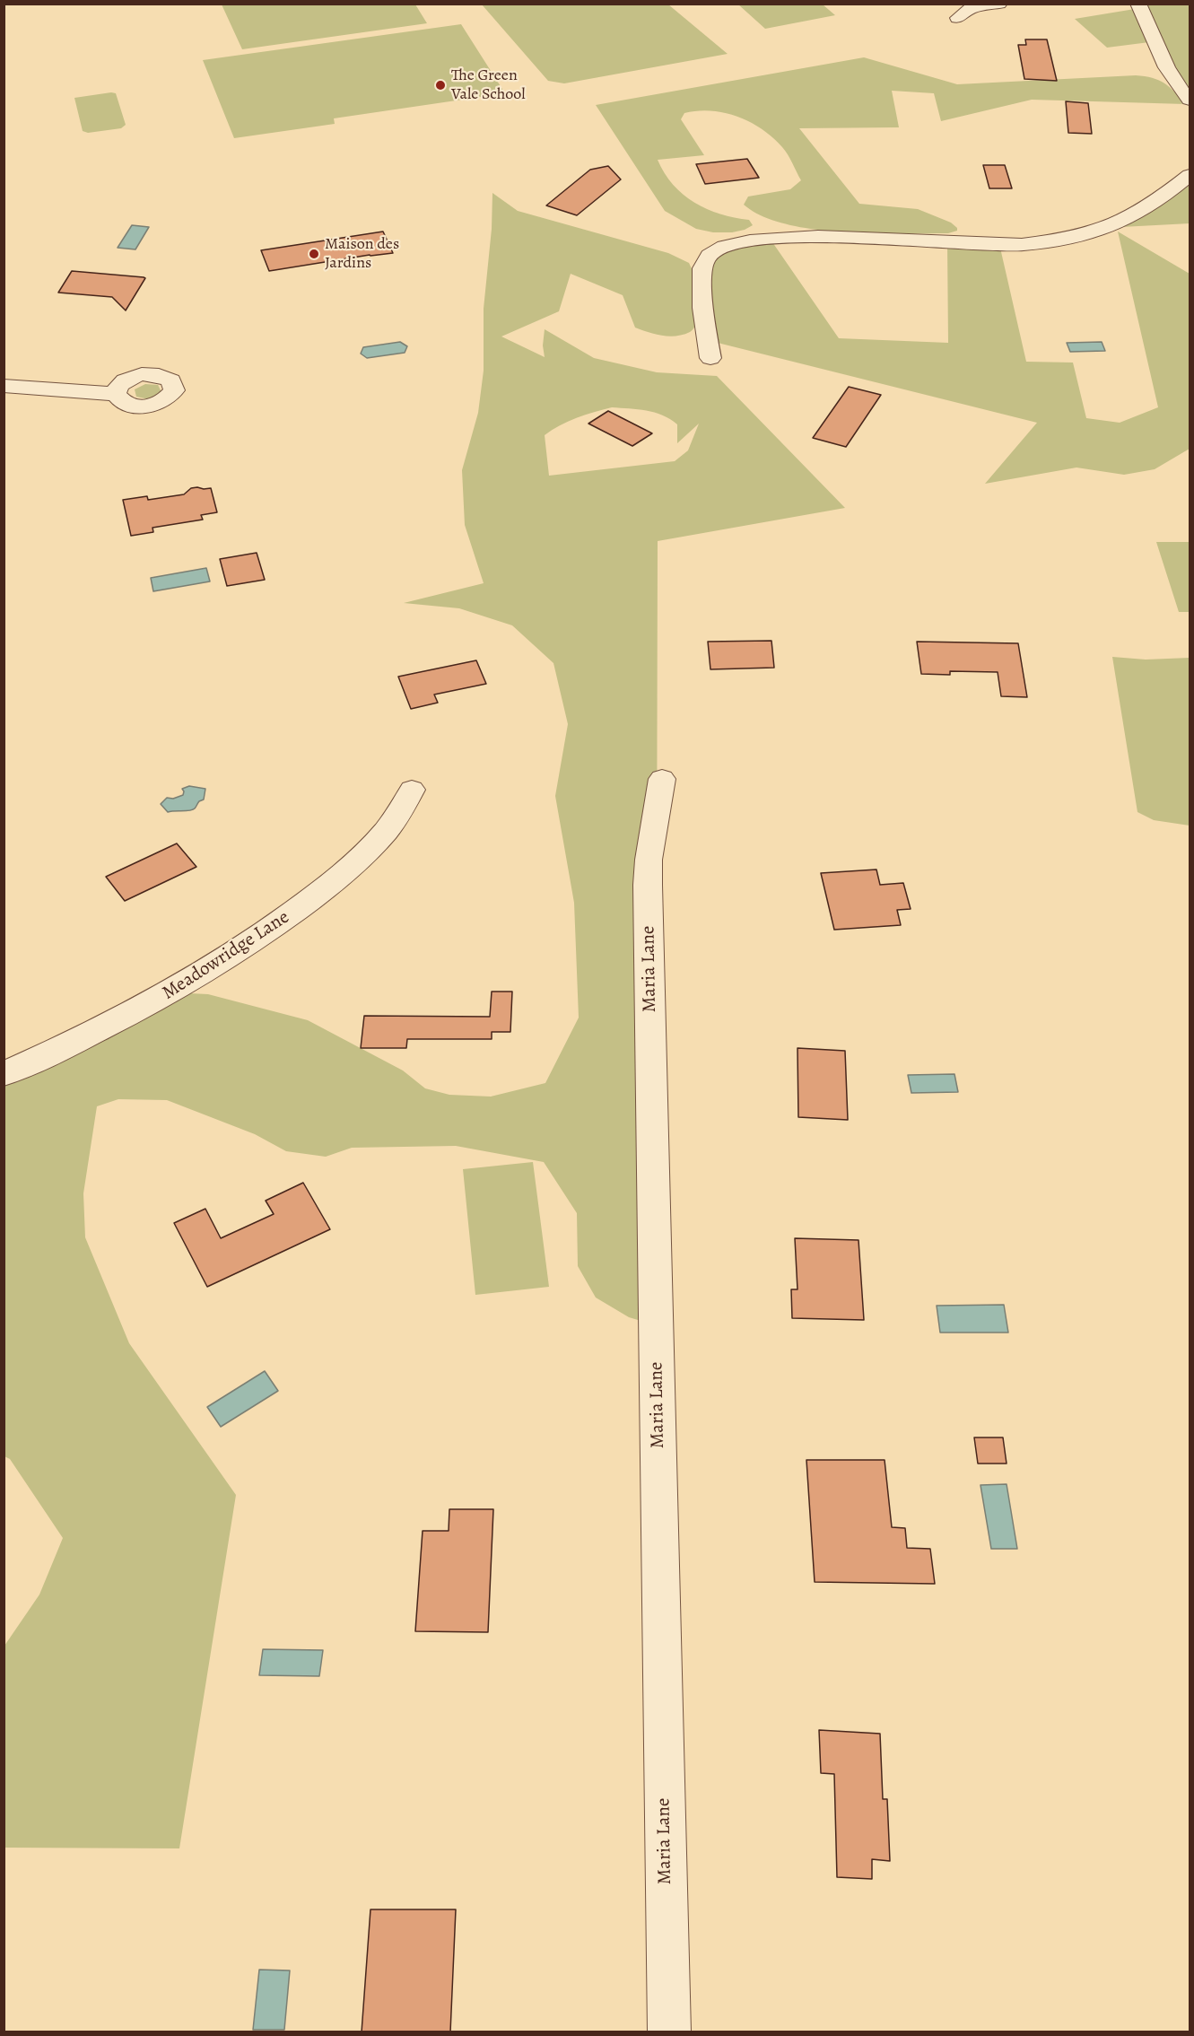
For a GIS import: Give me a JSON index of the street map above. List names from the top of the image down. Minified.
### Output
{"streets":{"street":["Meadowridge Lane","Maria Lane"]},"places":["The Green Vale School","Maison des Jardins"]}
